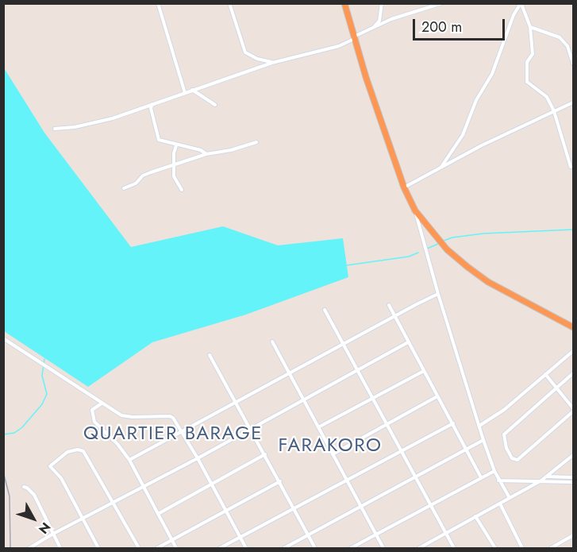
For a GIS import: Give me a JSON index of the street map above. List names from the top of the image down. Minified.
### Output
{"districts":["QUARTIER BARAGE","FARAKORO"],"scale_bar":"200 m","north":"bottom right"}
